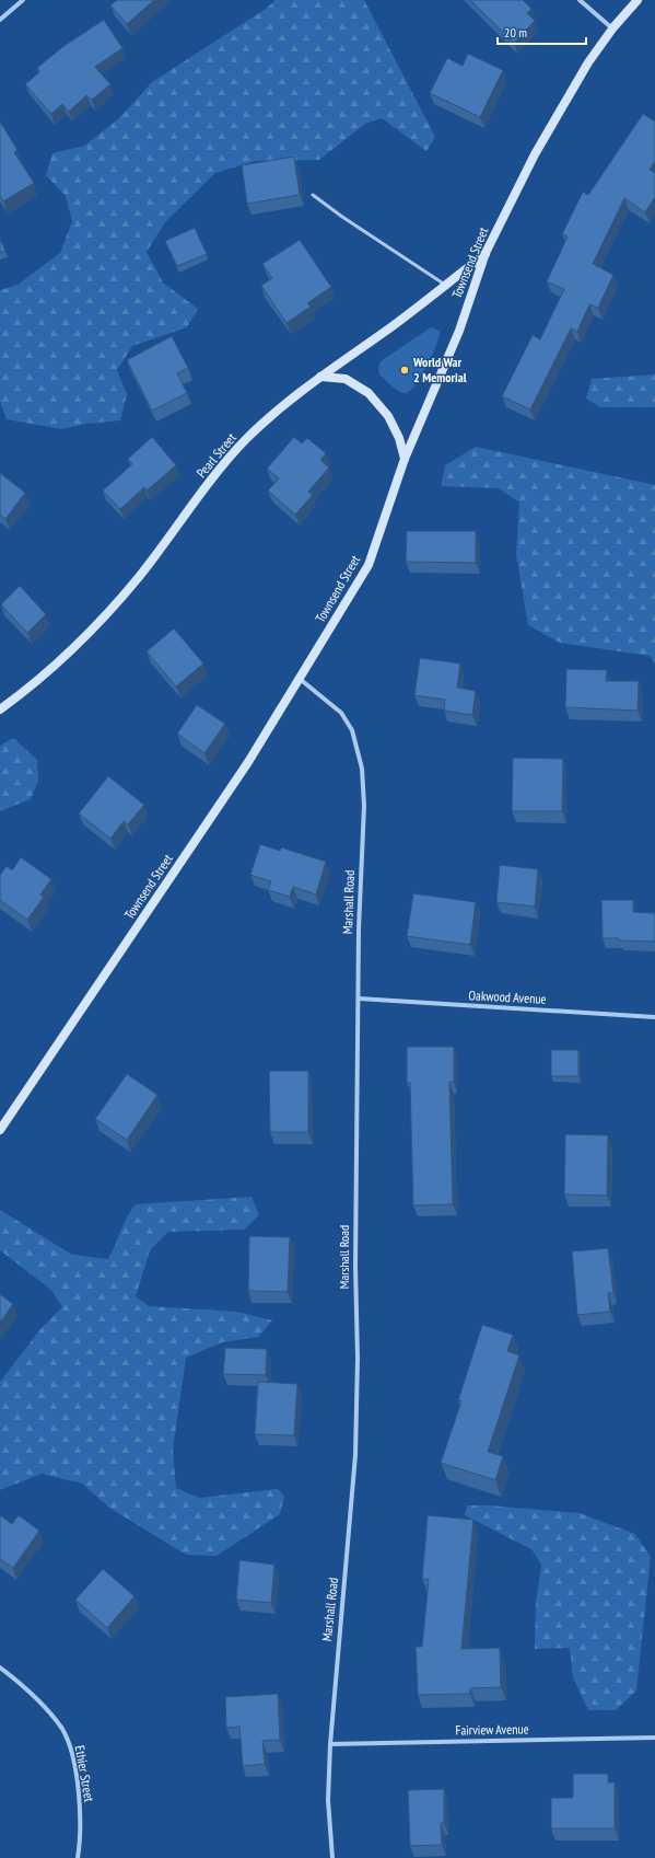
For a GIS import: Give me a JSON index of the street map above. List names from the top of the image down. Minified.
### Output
{"streets":{"street":["Townsend Street","Pearl Street","Marshall Road","Oakwood Avenue","Fairview Avenue","Ethier Street"]},"crossings":[["Townsend Street","Pearl Street"],["Townsend Street","Marshall Road"],["Marshall Road","Oakwood Avenue"],["Marshall Road","Fairview Avenue"]],"places":["World War 2 Memorial"],"scale_bar":"20 m"}
